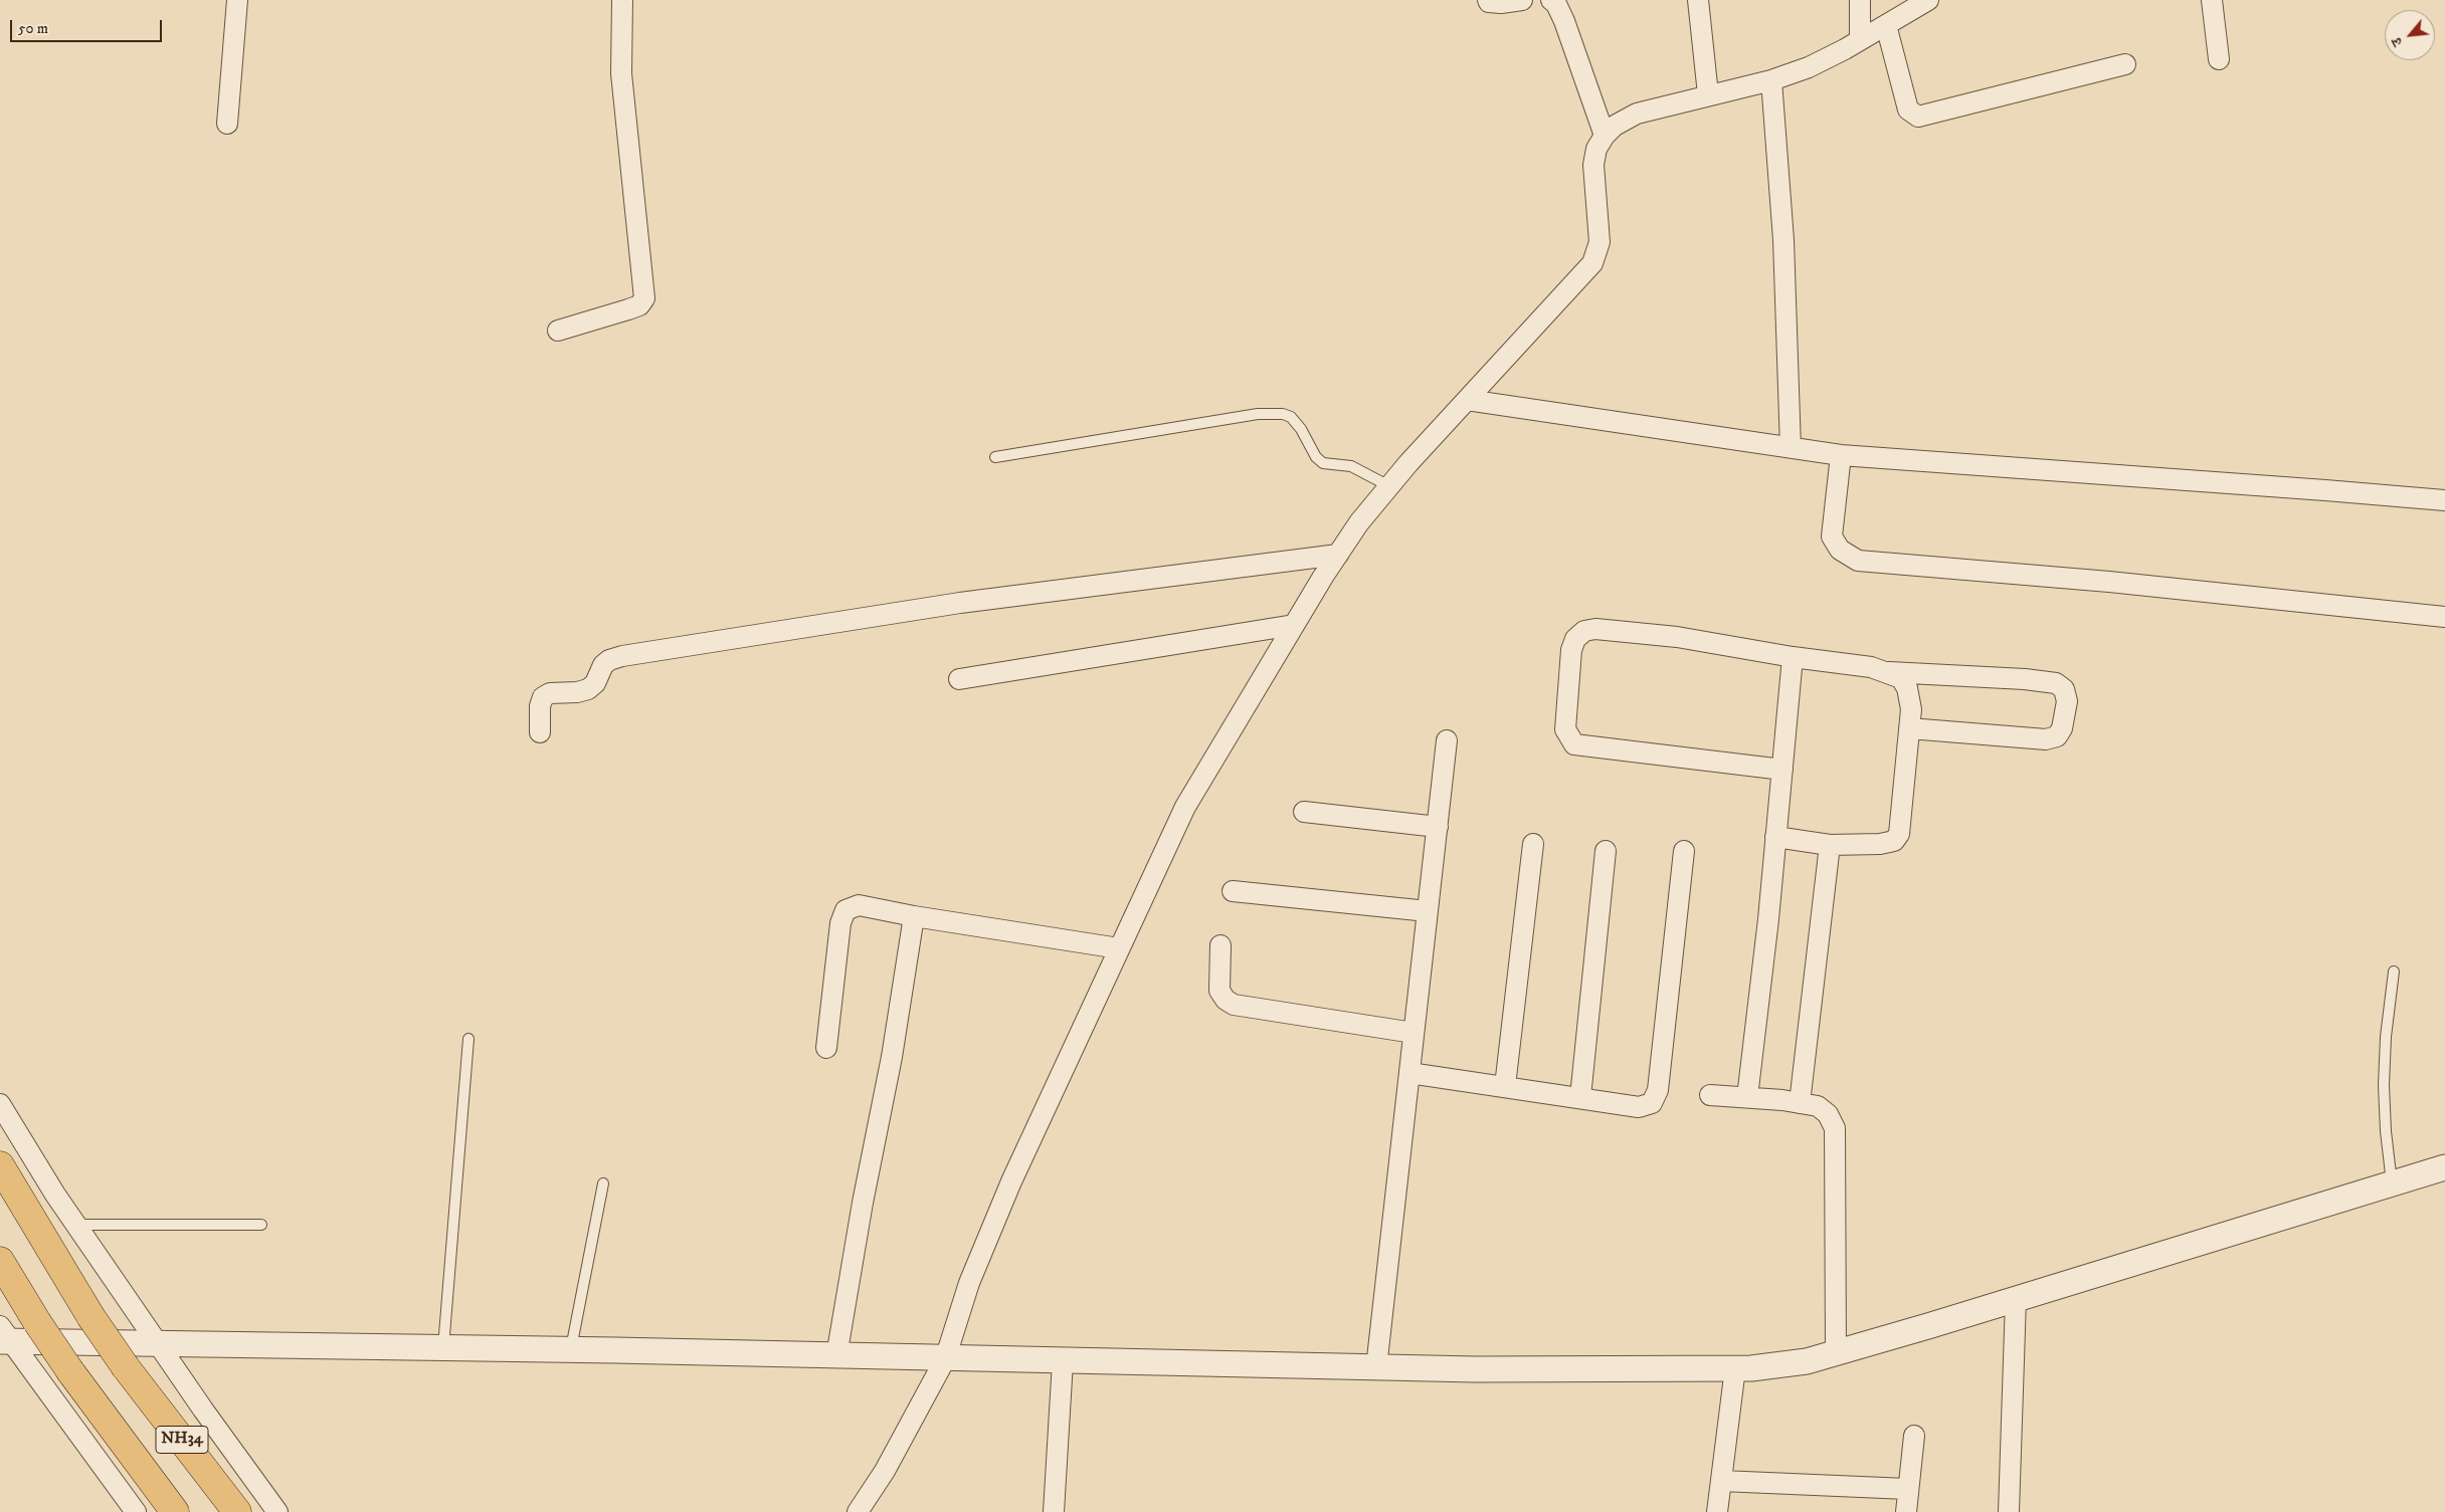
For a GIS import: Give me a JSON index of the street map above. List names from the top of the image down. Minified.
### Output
{"streets":{"highway":["NH34"]},"scale_bar":"50 m","north":"bottom left"}
